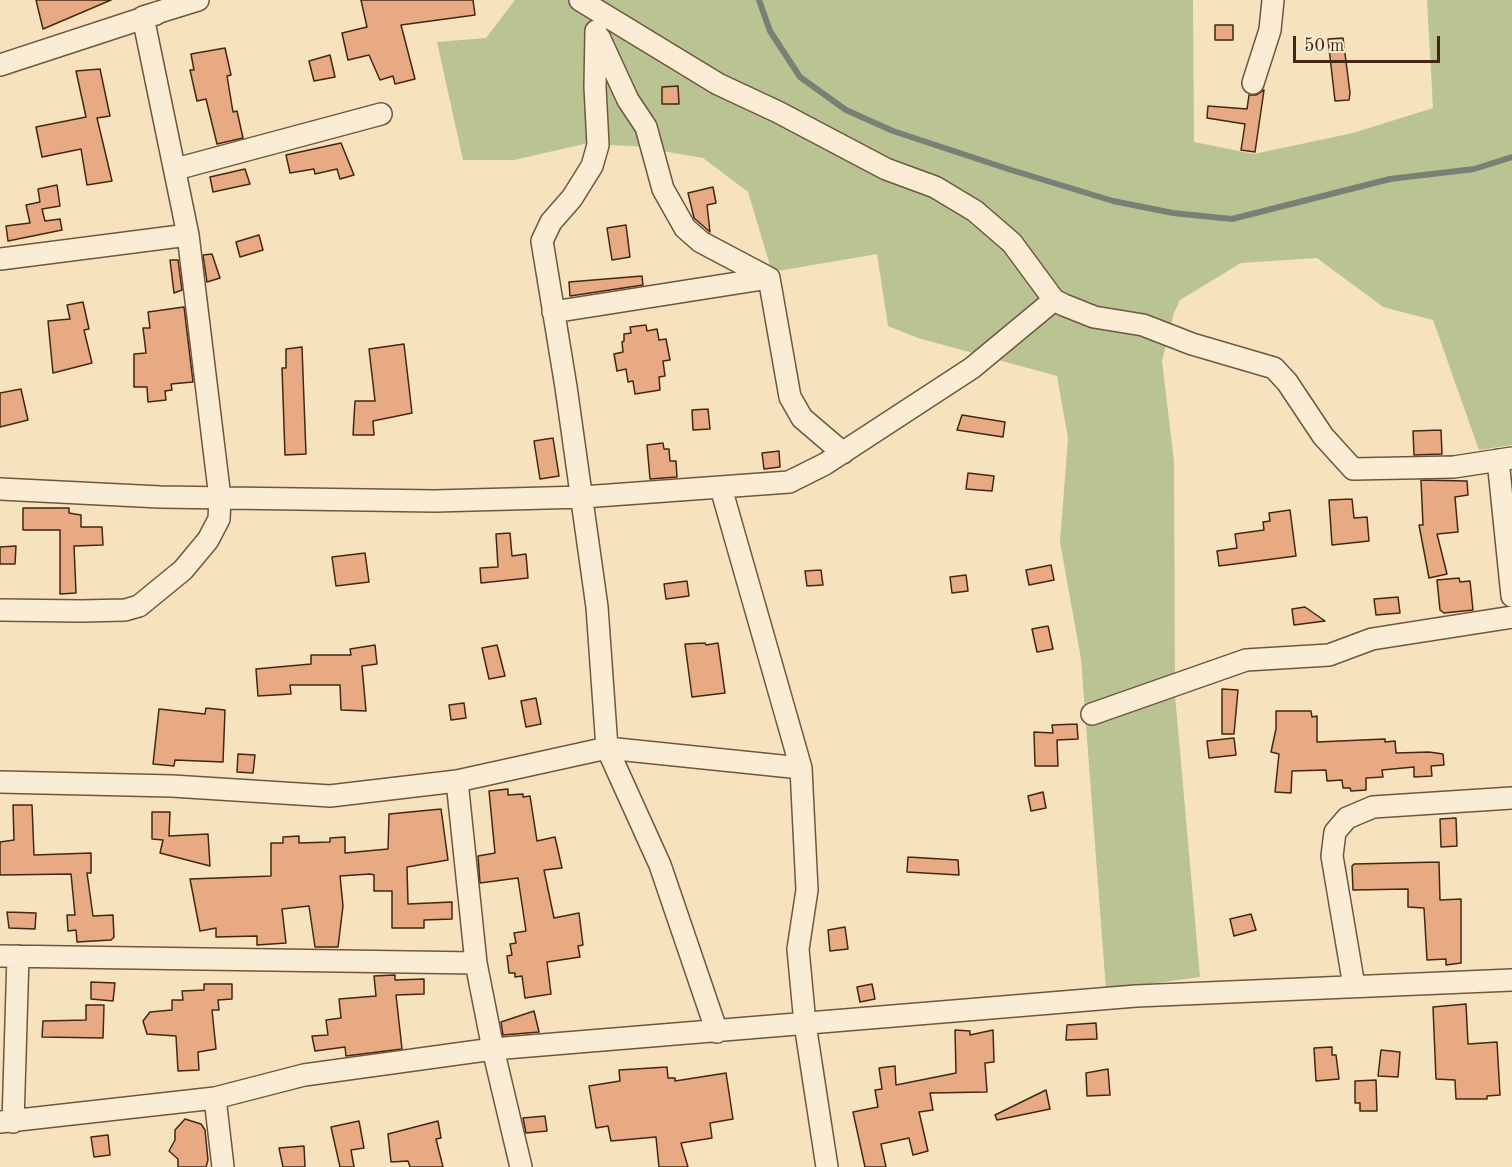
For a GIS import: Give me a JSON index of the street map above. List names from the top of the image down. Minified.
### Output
{"scale_bar":"50 m"}
